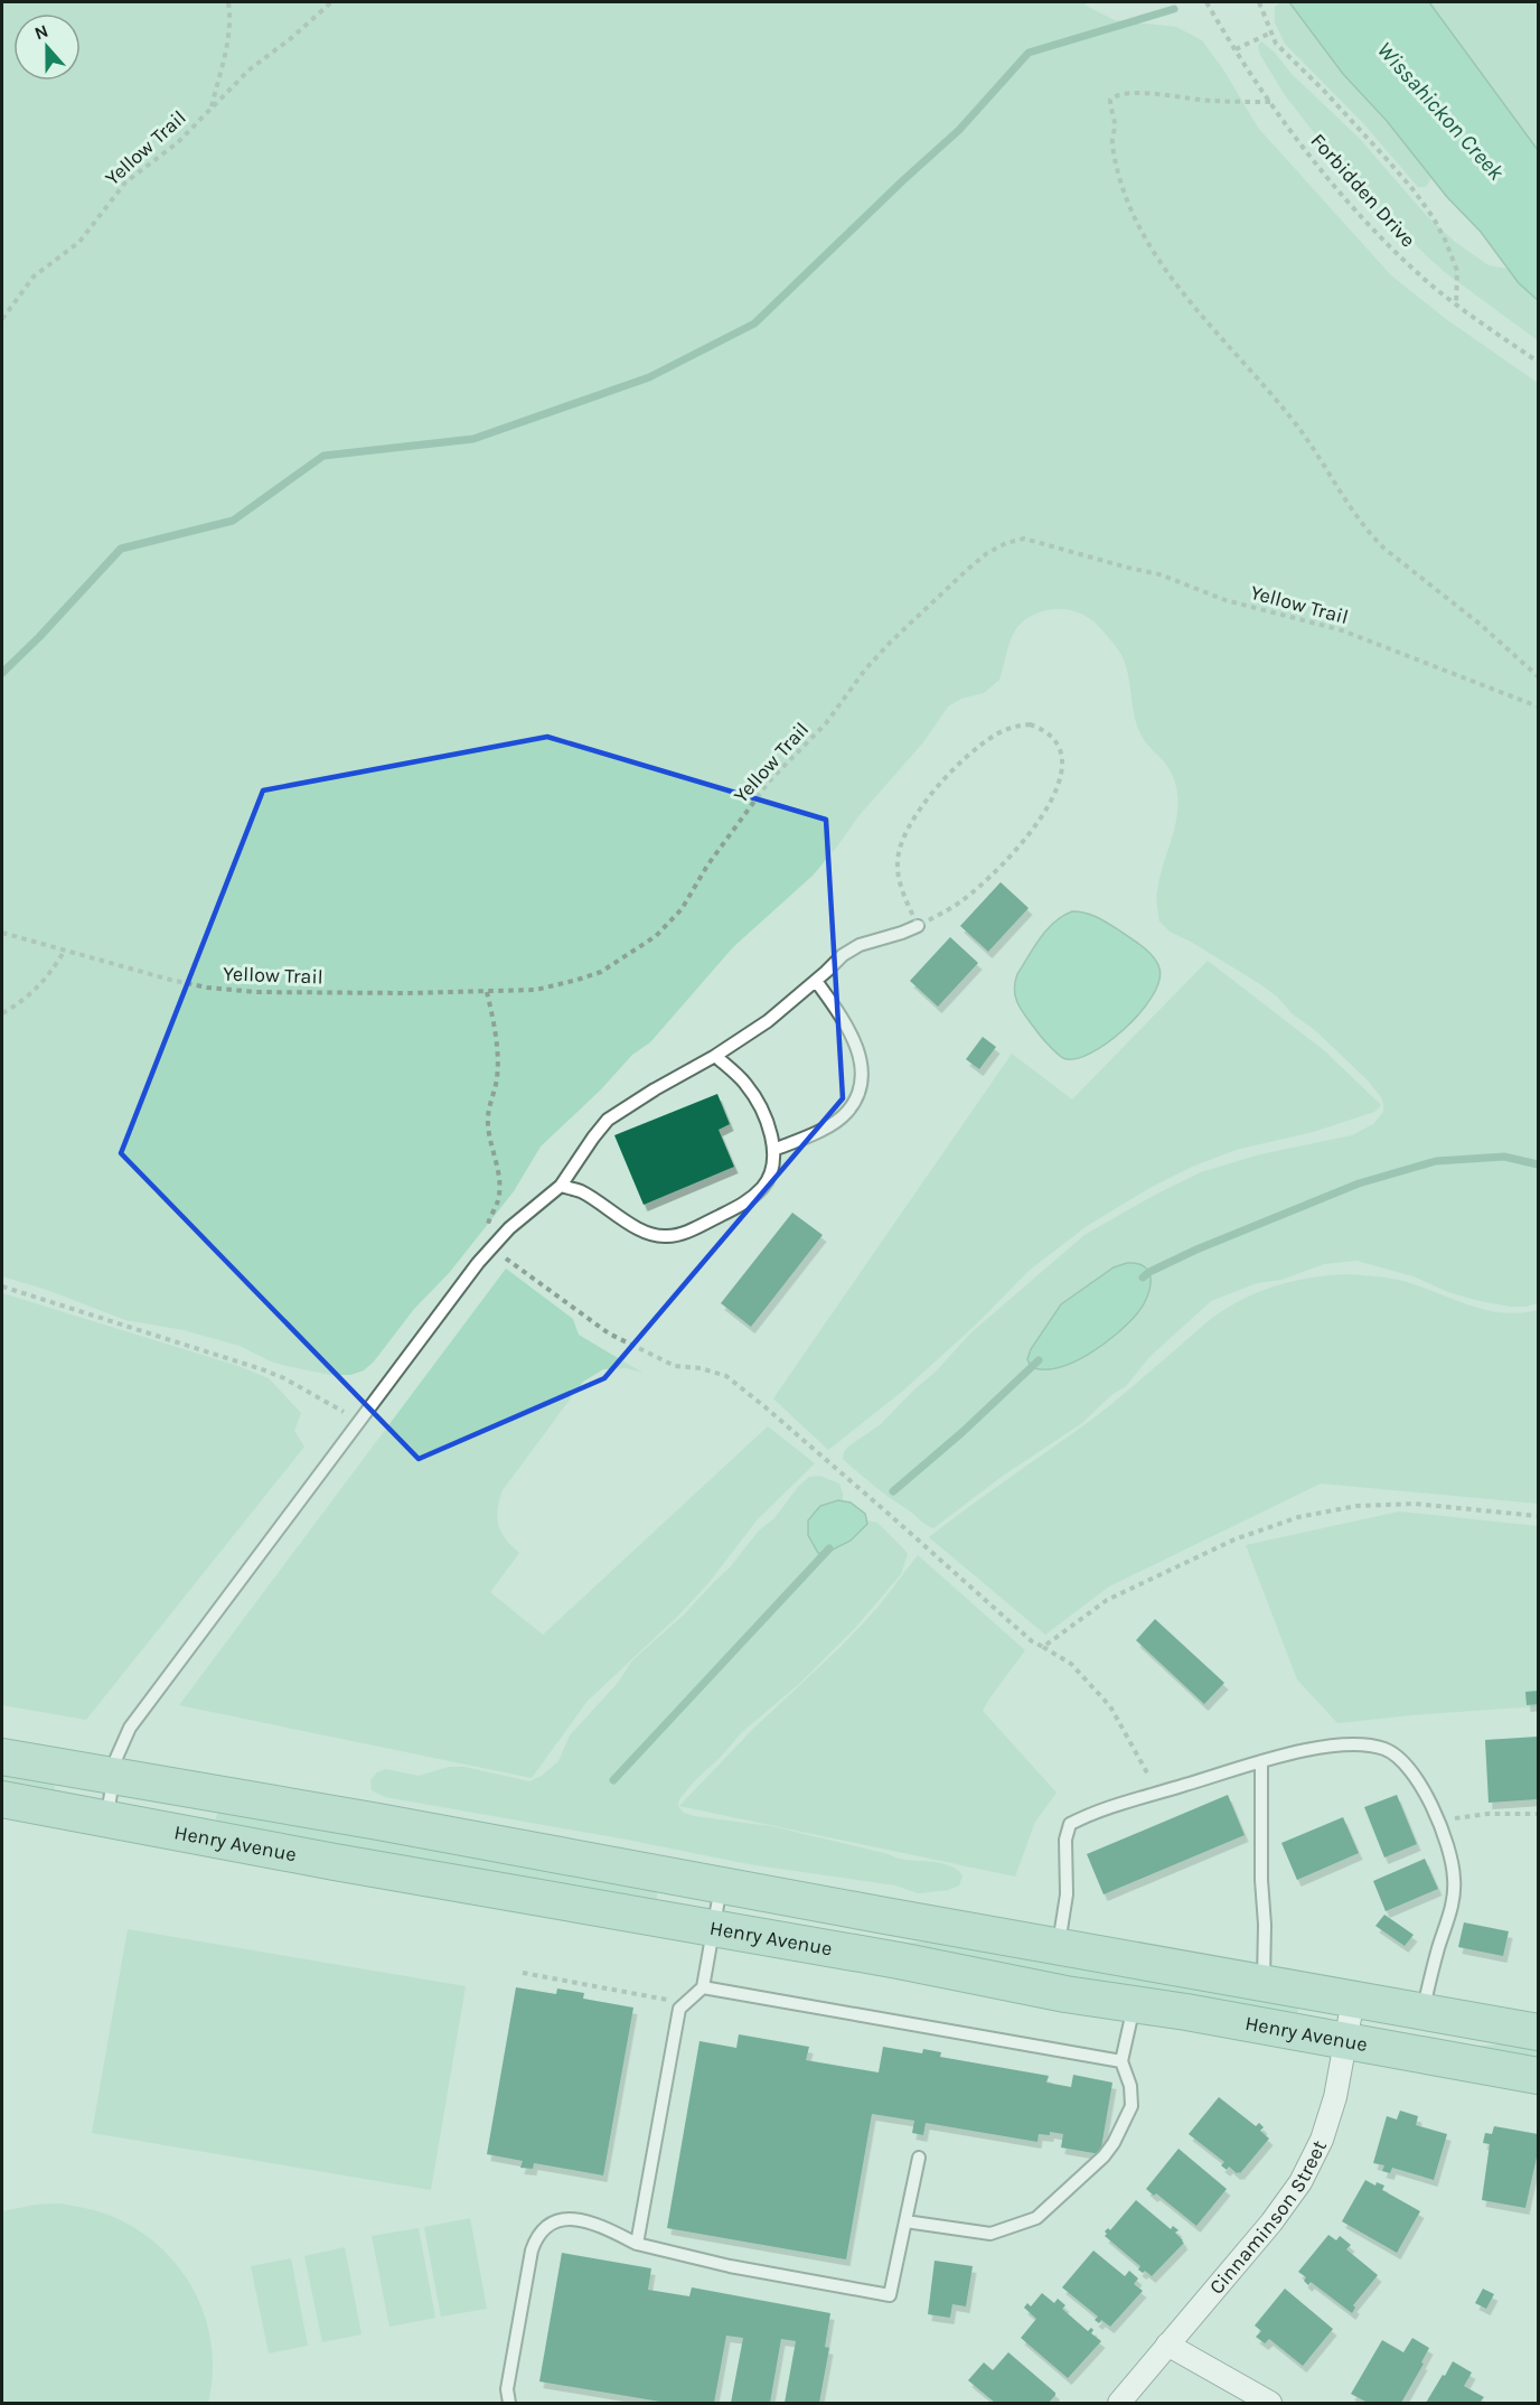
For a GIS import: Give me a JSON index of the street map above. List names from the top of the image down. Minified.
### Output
{"streets":{"main road":["Henry Avenue"],"street":["Cinnaminson Street"],"path":["Yellow Trail","Forbidden Drive"]},"crossings":[["Henry Avenue","Cinnaminson Street"]],"water":["Wissahickon Creek"],"north":"top"}
